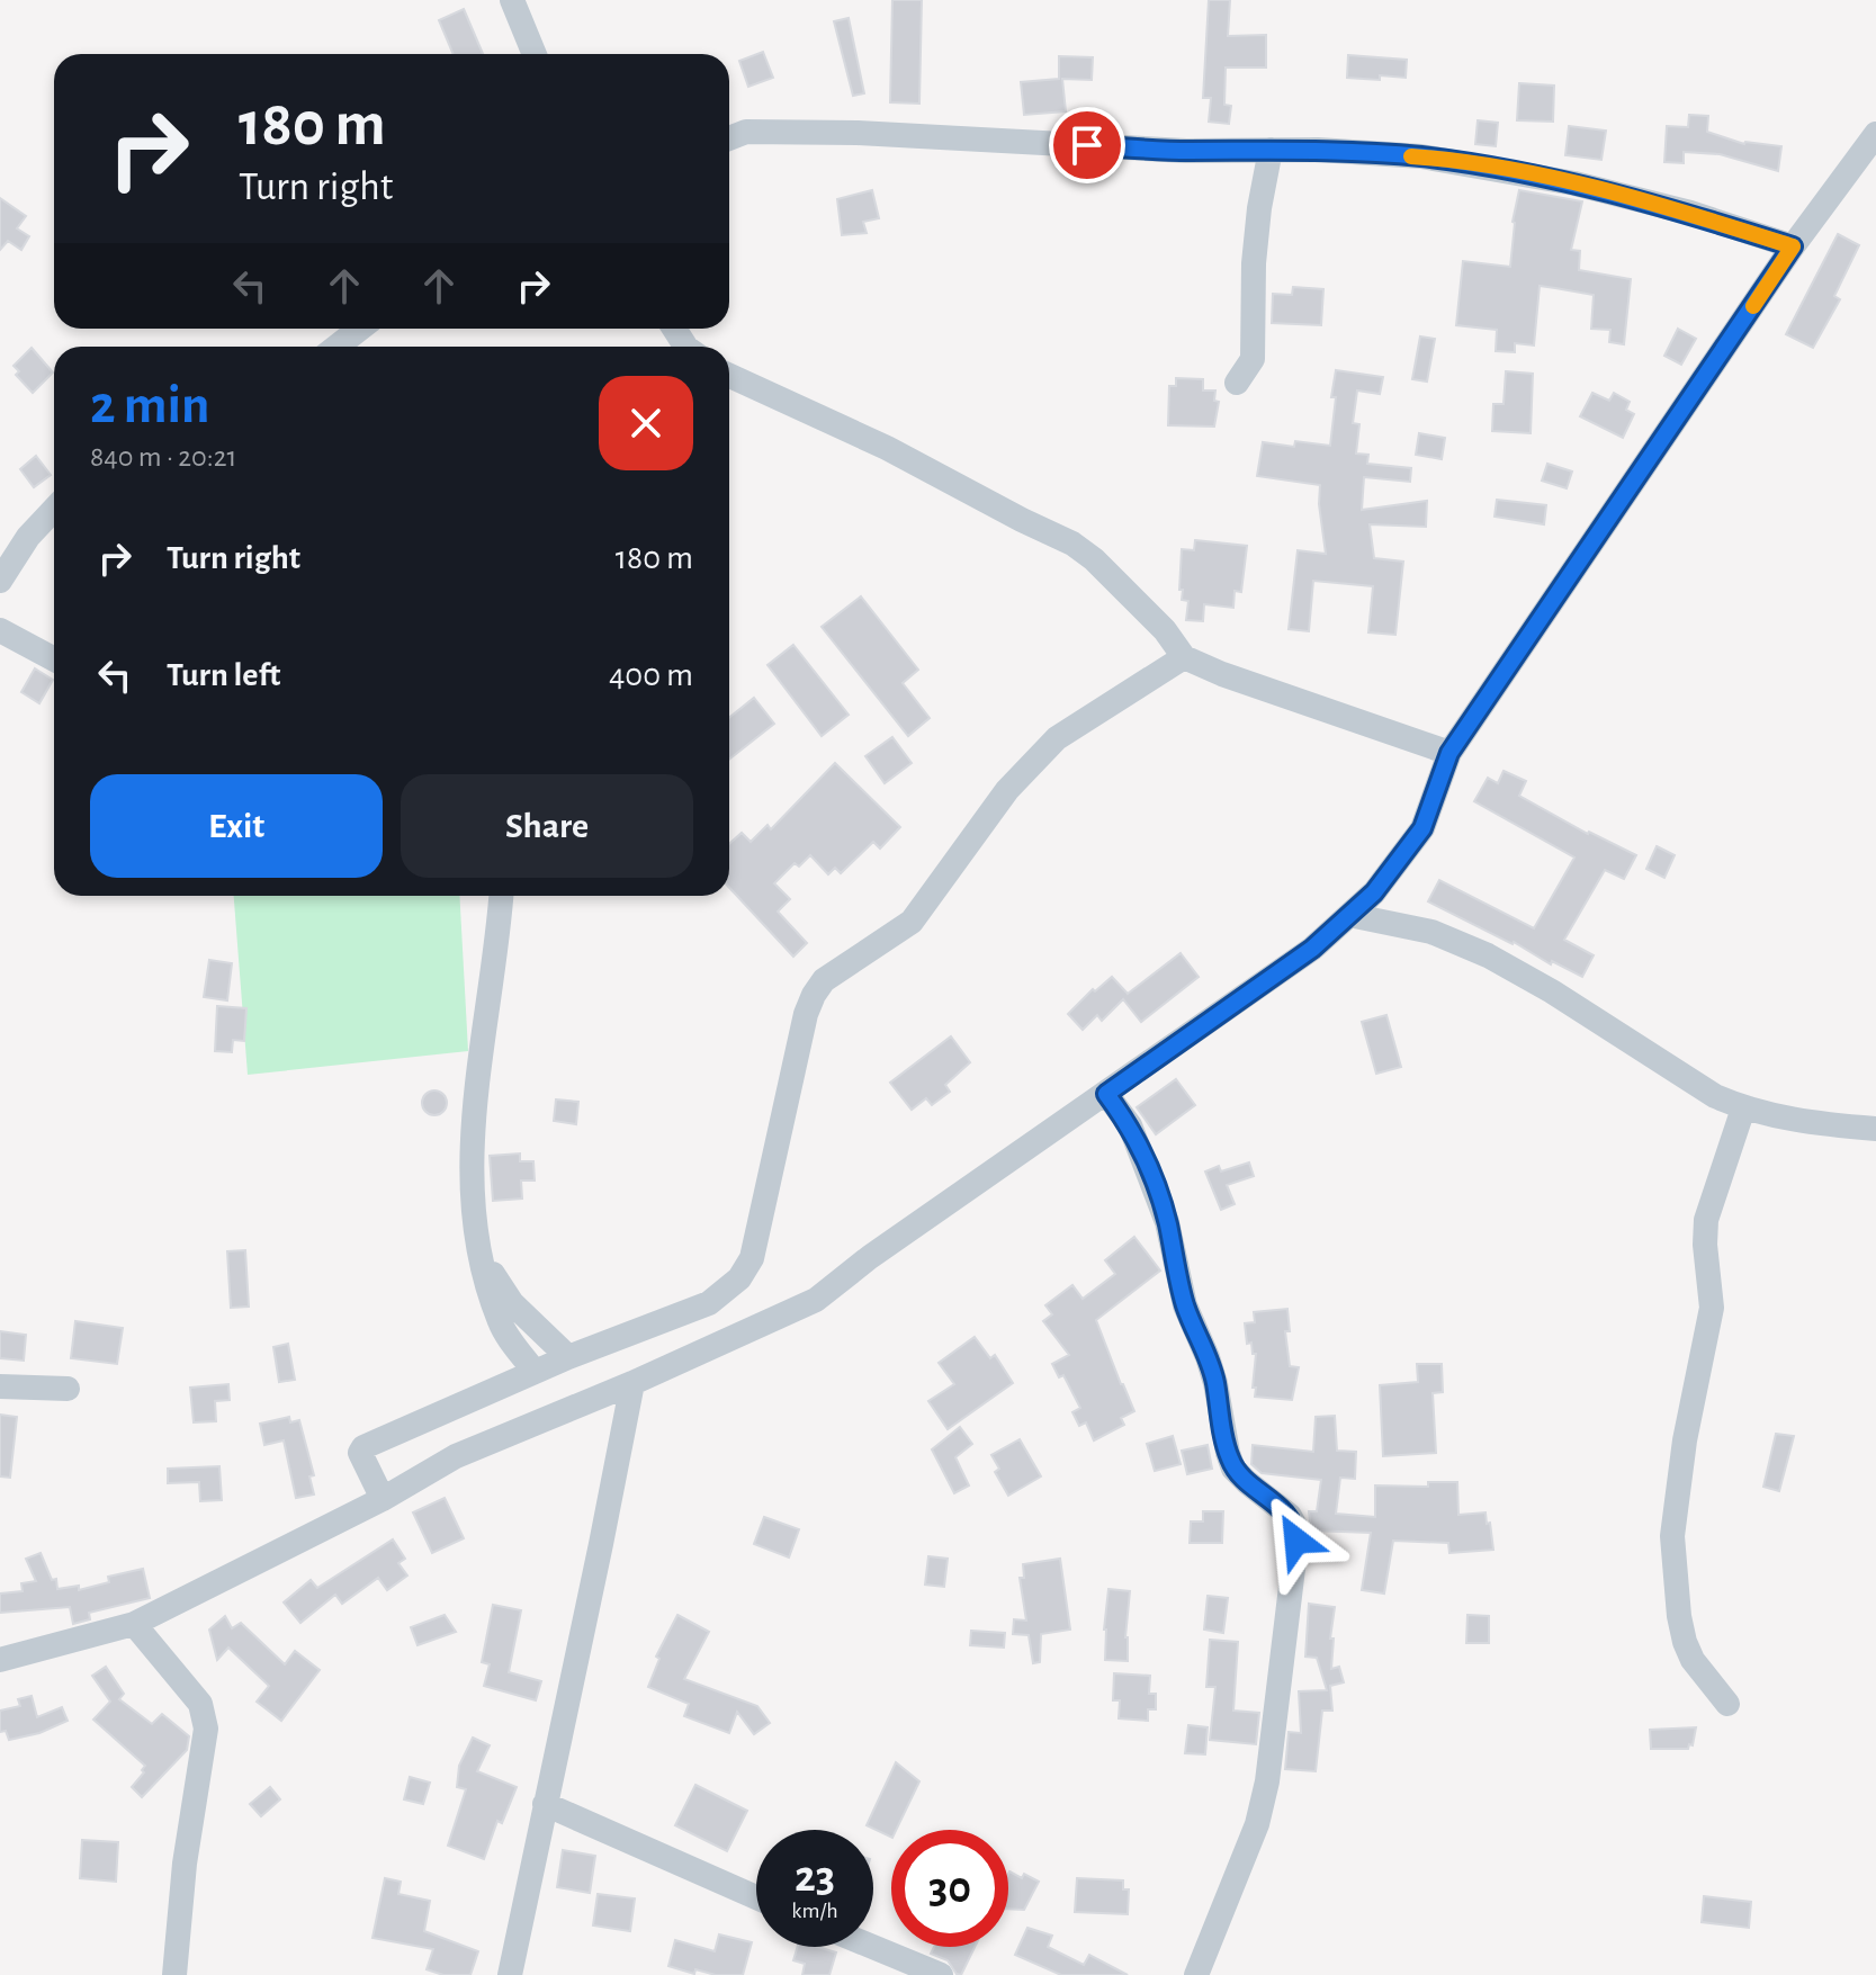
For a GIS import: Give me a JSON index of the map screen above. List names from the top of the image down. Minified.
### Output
{"page":{"turn":["180 m","Turn right"],"heading":["2 min","840 m · 20:21"],"list":[{"name":"Turn right","value":"180 m"},{"name":"Turn left","value":"400 m"}],"buttons":["Exit","Share"],"speed":"23 km/h","limit":"30"}}
